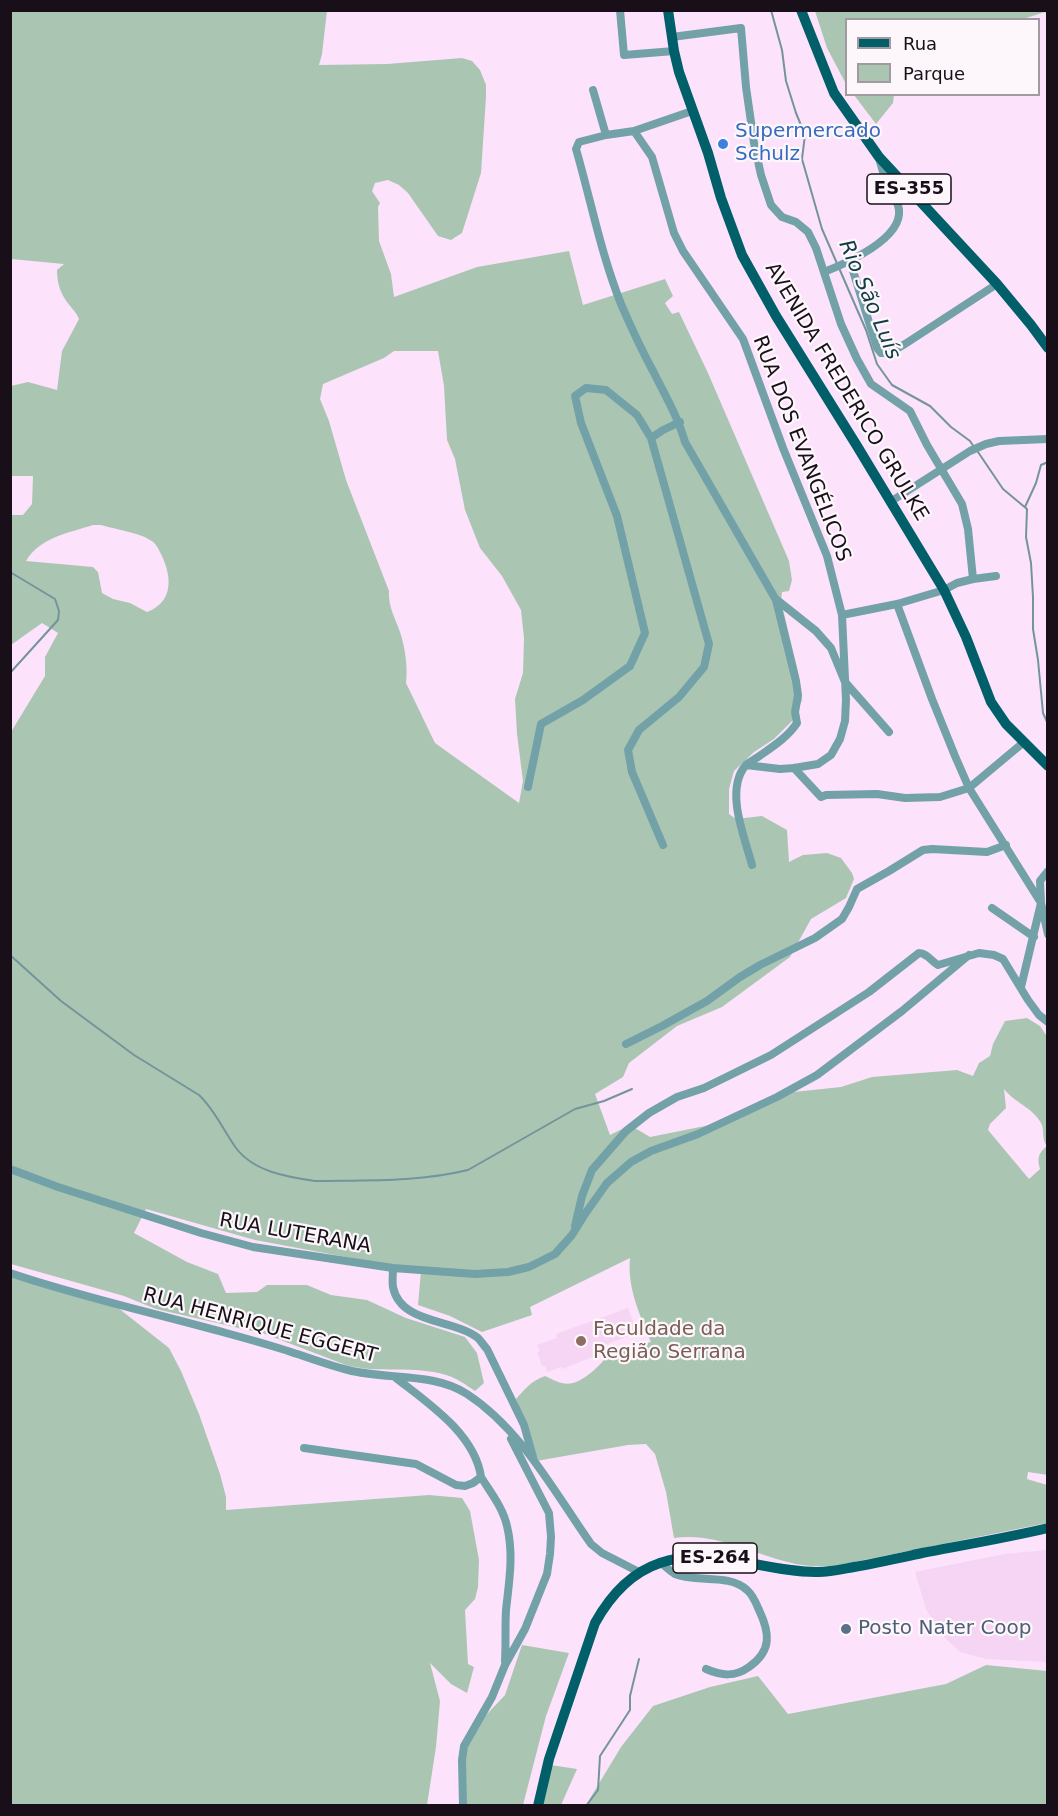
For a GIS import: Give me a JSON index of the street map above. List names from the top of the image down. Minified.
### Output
{"streets":{"main road":["ES-355","AVENIDA FREDERICO GRULKE","ES-264"],"street":["RUA DOS EVANGÉLICOS","RUA LUTERANA","RUA HENRIQUE EGGERT"]},"crossings":[["RUA HENRIQUE EGGERT","ES-264"]],"water":["Rio São Luís"],"places":["Supermercado Schulz","Faculdade da Região Serrana","Posto Nater Coop"],"legend":["Rua","Parque"]}
